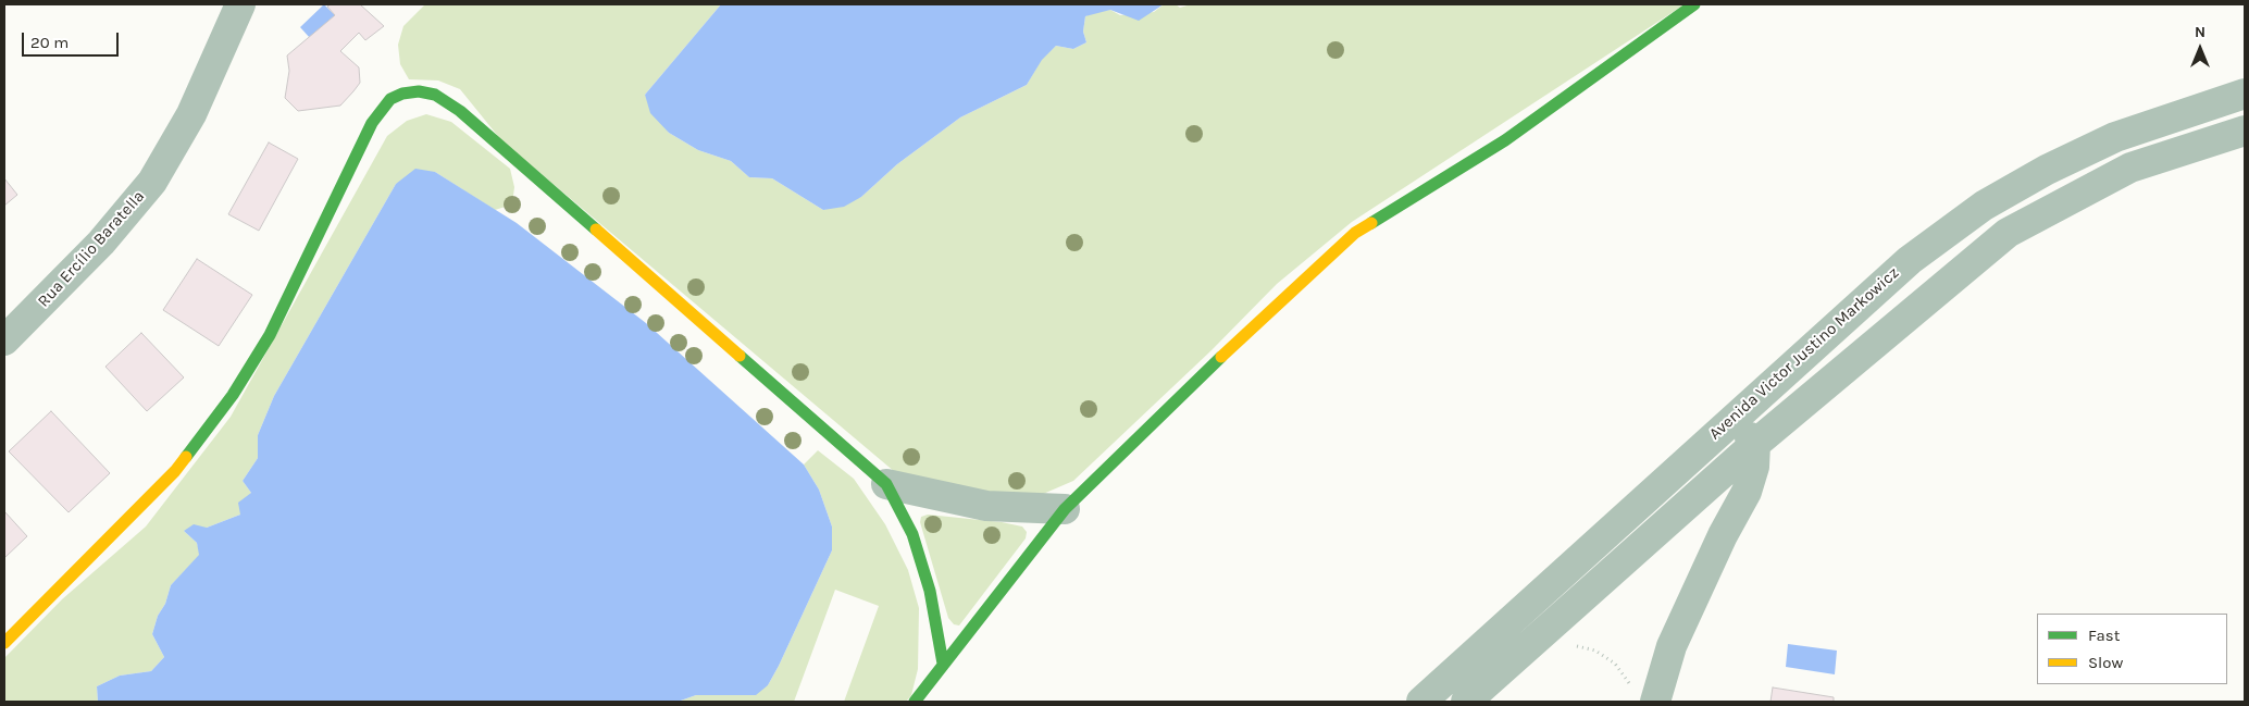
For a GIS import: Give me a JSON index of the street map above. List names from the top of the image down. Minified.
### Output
{"streets":{"street":["Rua Ercílio Baratella","Avenida Victor Justino Markowicz"]},"legend":["Fast","Slow"],"scale_bar":"20 m","north":"top"}
